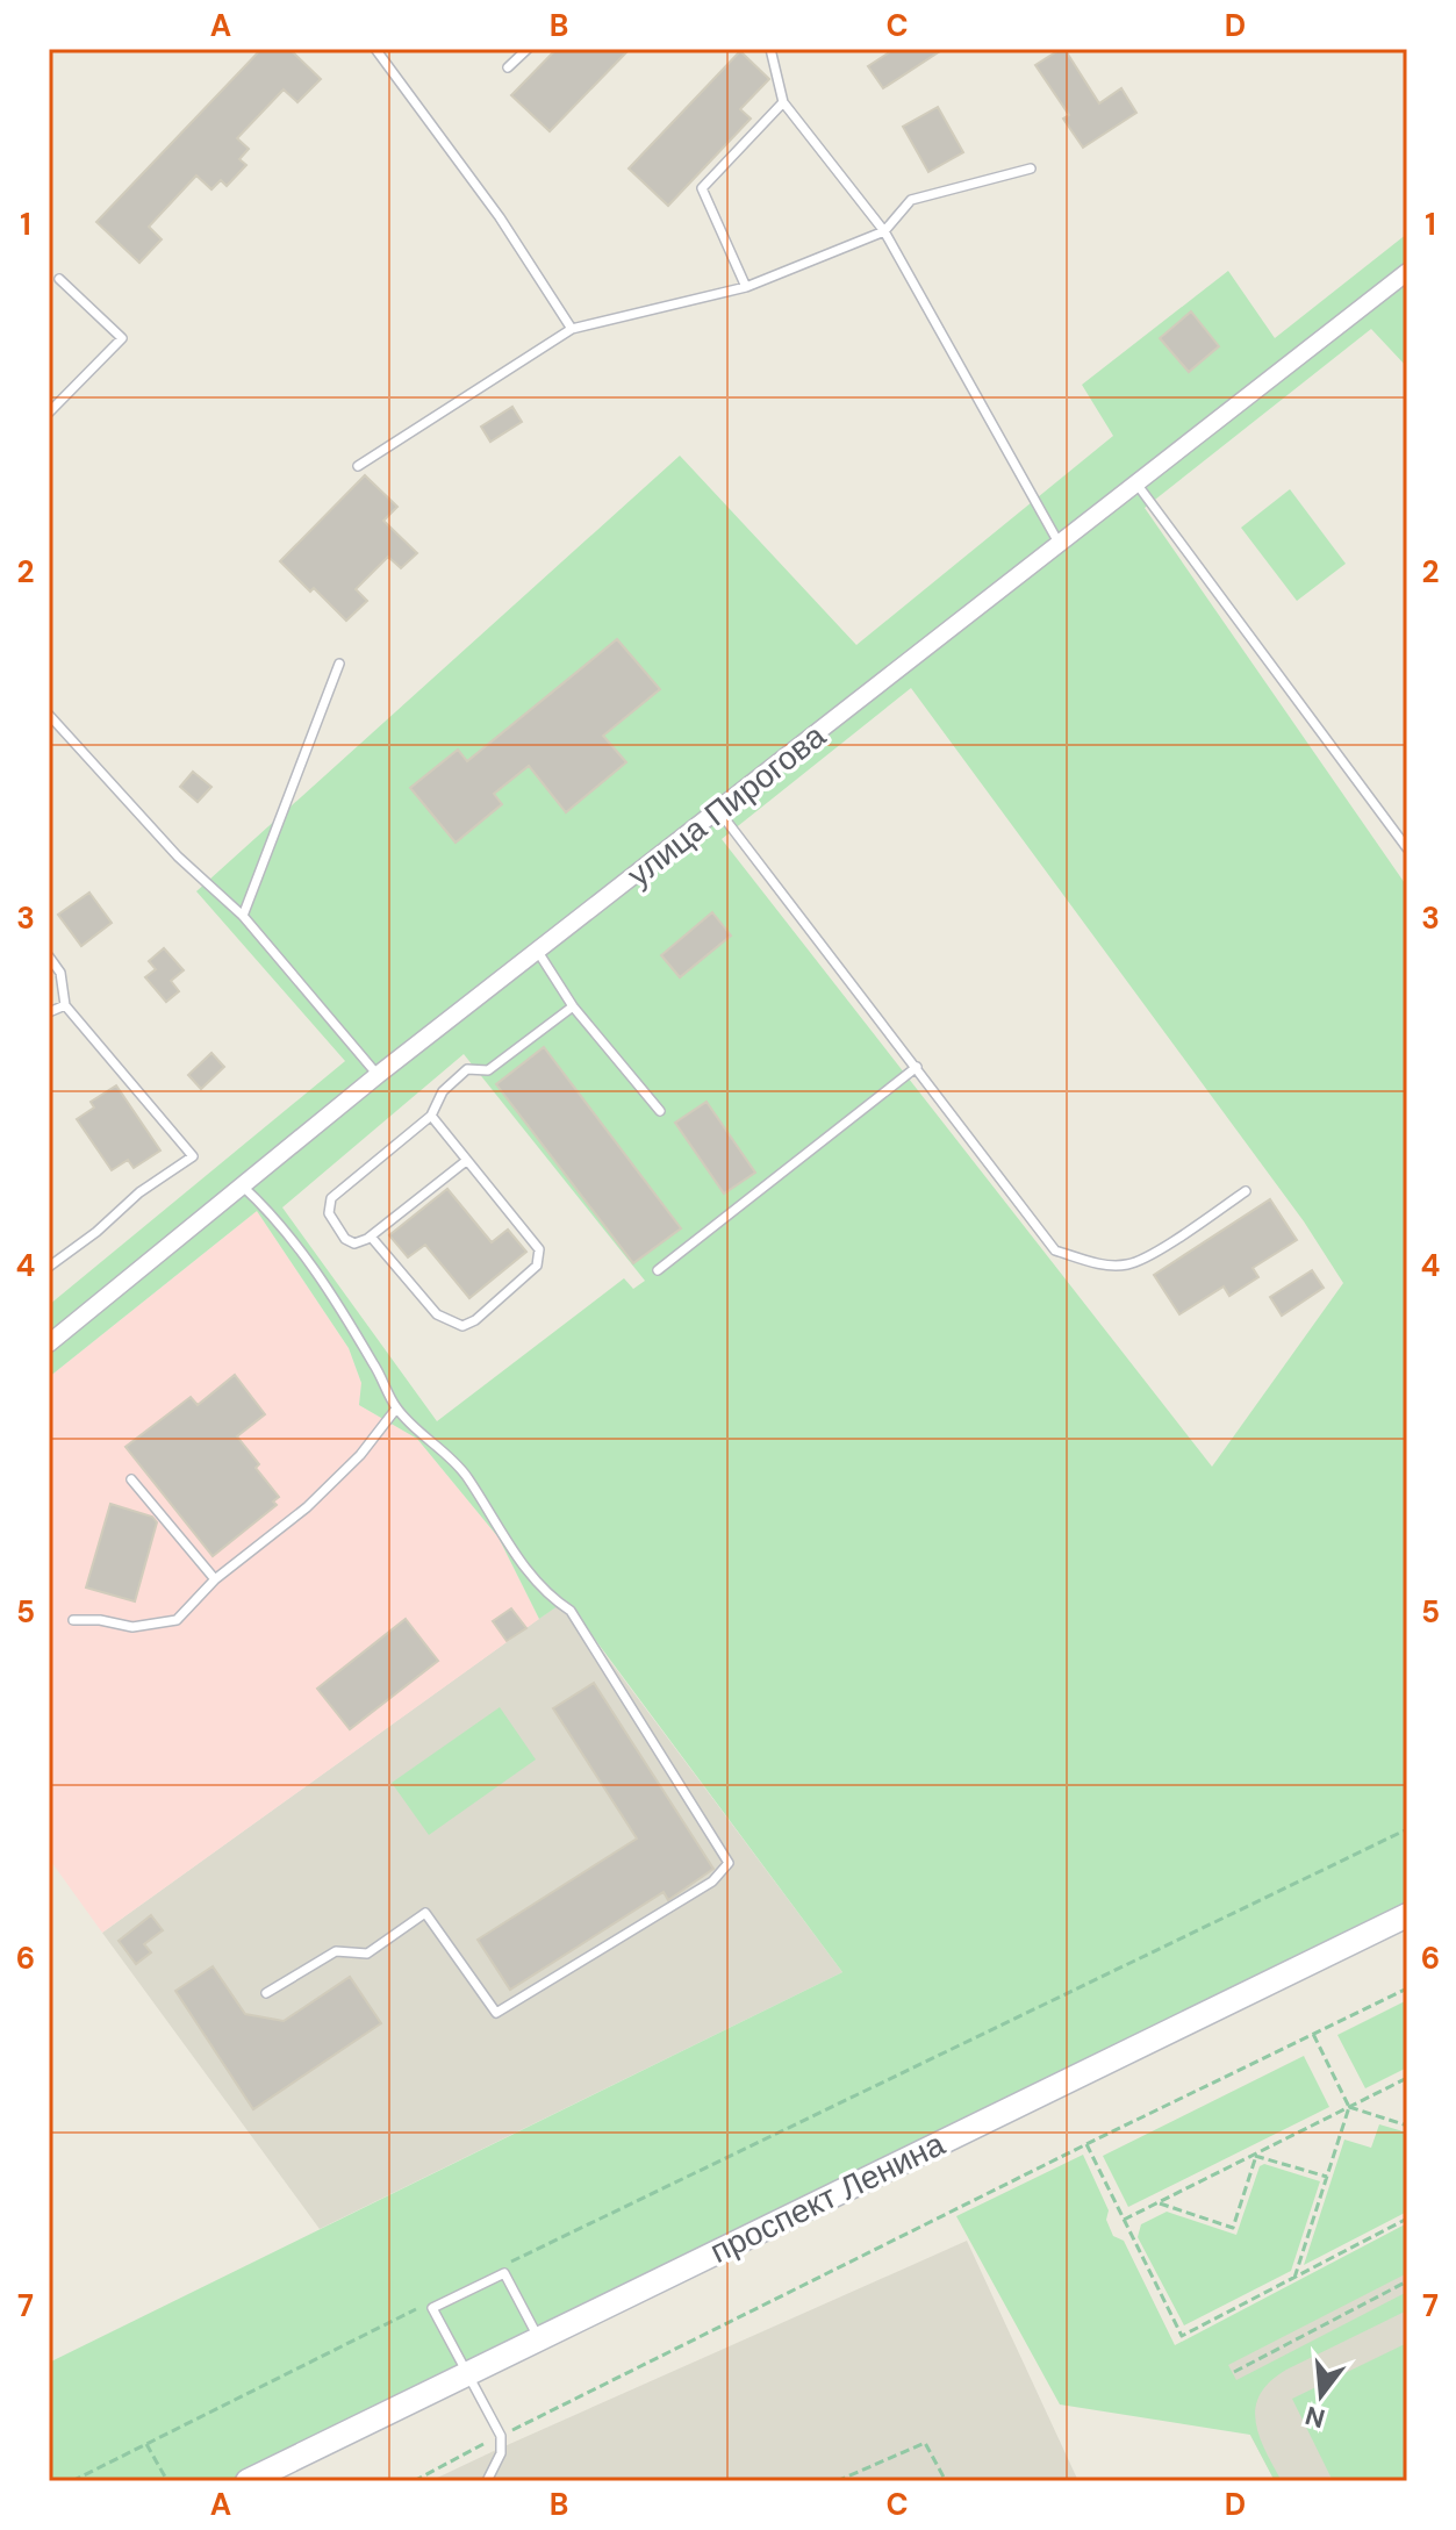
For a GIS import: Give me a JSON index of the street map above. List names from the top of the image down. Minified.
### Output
{"streets":{"main road":["проспект Ленина"],"street":["улица Пирогова"]},"north":"bottom","grid":{"columns":["A","B","C","D"],"rows":["1","2","3","4","5","6","7"]}}
